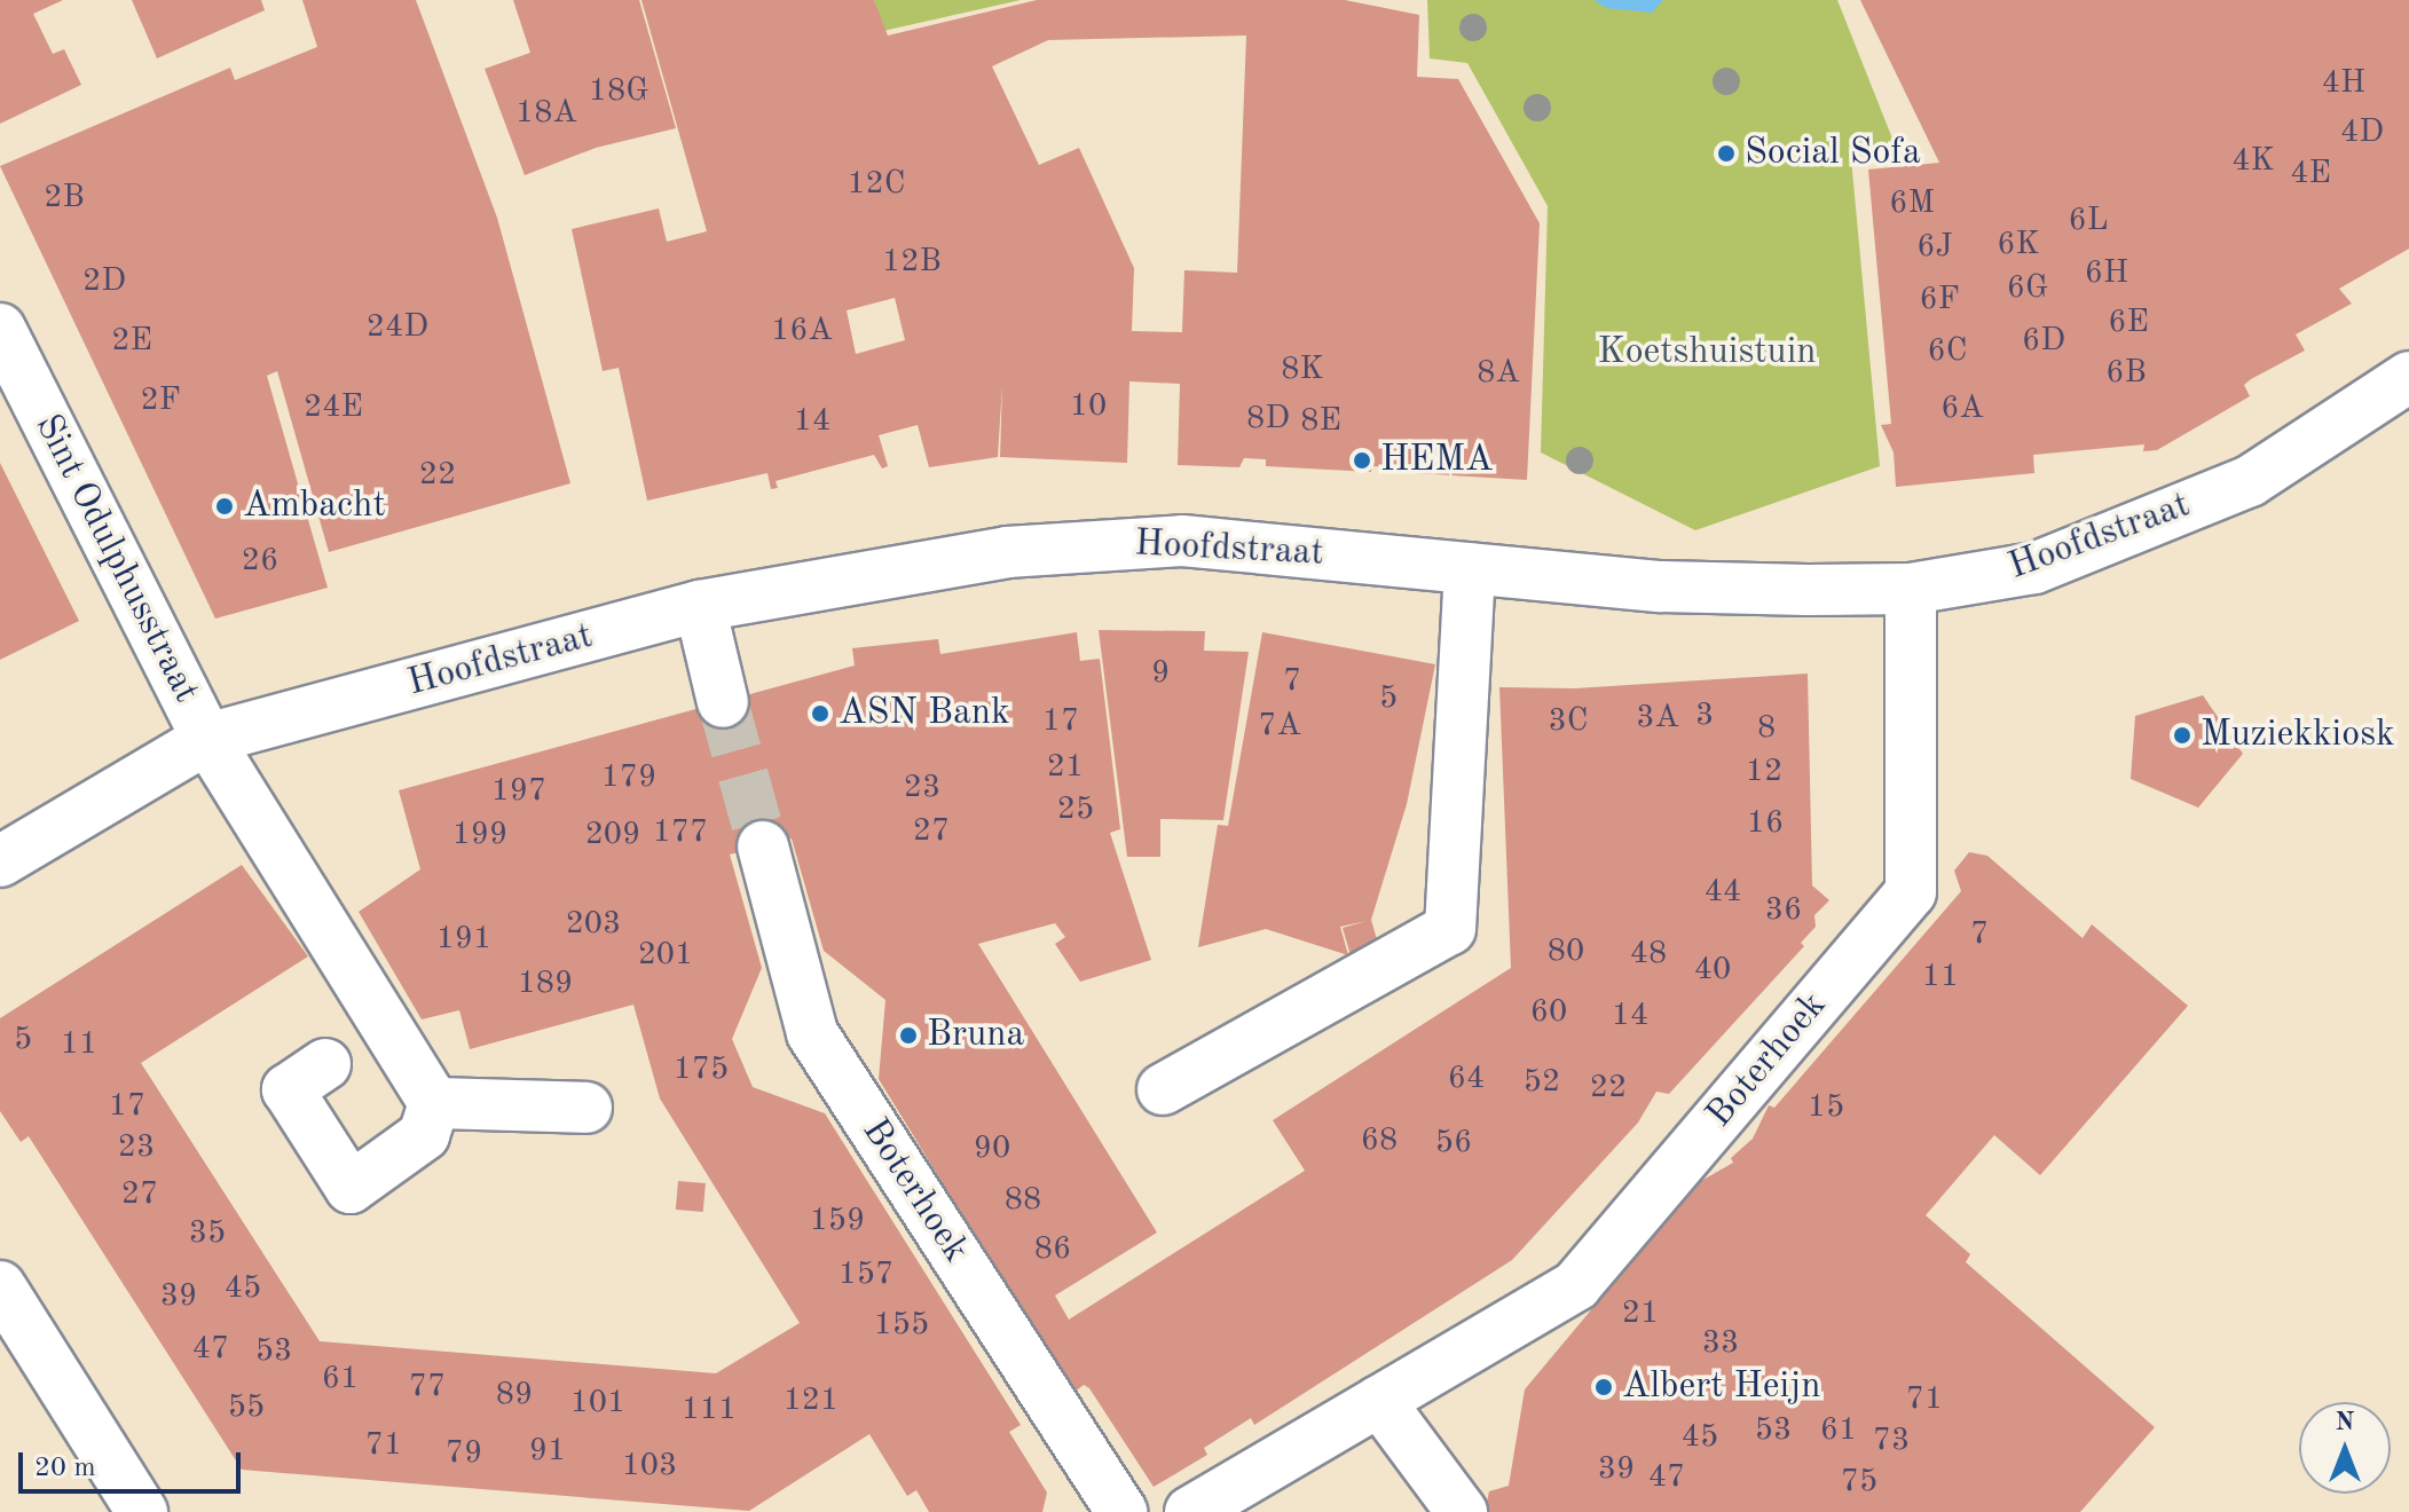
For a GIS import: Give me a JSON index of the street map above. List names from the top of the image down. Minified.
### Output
{"streets":{"street":["Hoofdstraat","Sint Odulphusstraat","Boterhoek"]},"crossings":[["Hoofdstraat","Sint Odulphusstraat"],["Hoofdstraat","Boterhoek"]],"parks":["Koetshuistuin"],"places":["Social Sofa","HEMA","Ambacht","ASN Bank","Muziekkiosk","Bruna","Albert Heijn"],"house_numbers":["4H","18G","18A","4D","4K","4E","12C","2B","6M","6L","6K","6J","12B","6H","2D","6G","6F","6E","24D","16A","2E","6D","6C","8K","8A","6B","2F","10","24E","6A","8D","14","8E","22","26","9","7","5","3","3A","17","3C","7A","8","21","12","179","23","197","25","16","27","177","199","209","44","36","203","7","191","80","48","201","40","11","189","60","14","5","11","175","64","52","22","17","15","68","56","23","90","27","88","159","35","86","157","45","39","21","155","33","47","53","61","77","89","71","121","101","55","111","53","61","45","73","71","91","79","103","39","47","75"],"scale_bar":"20 m","north":"top"}
